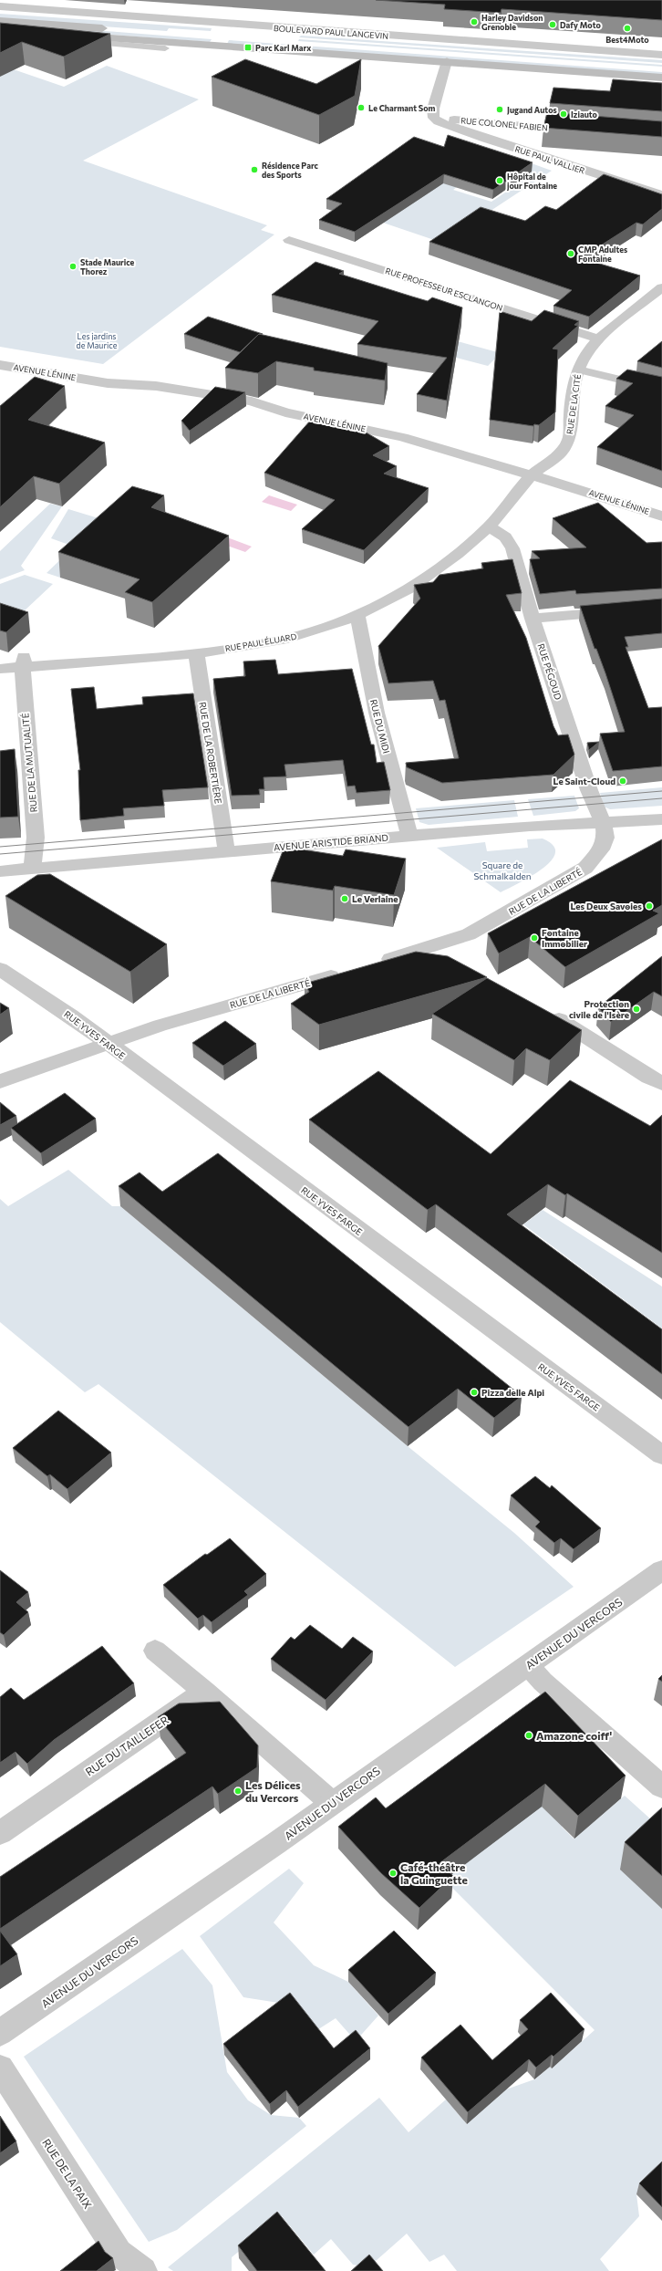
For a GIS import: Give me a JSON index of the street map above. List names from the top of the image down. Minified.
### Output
{"streets":{"street":["BOULEVARD PAUL LANGEVIN","RUE COLONEL FABIEN","RUE PAUL VALLIER","RUE PROFESSEUR ESCLANGON","AVENUE LÉNINE","RUE DE LA CITÉ","RUE PAUL ÉLUARD","RUE PÉGOUD","RUE DU MIDI","RUE DE LA ROBERTIÈRE","RUE DE LA MUTUALITÉ","AVENUE ARISTIDE BRIAND","RUE DE LA LIBERTÉ","RUE YVES FARGE","AVENUE DU VERCORS","RUE DU TAILLEFER","RUE DE LA PAIX"]},"crossings":[["RUE COLONEL FABIEN","RUE PAUL VALLIER"],["RUE PROFESSEUR ESCLANGON","RUE DE LA CITÉ"],["AVENUE LÉNINE","RUE DE LA CITÉ"],["AVENUE LÉNINE","RUE PAUL ÉLUARD"],["RUE DE LA CITÉ","RUE PAUL ÉLUARD"],["RUE PAUL ÉLUARD","RUE PÉGOUD"],["RUE PAUL ÉLUARD","RUE DU MIDI"],["RUE PAUL ÉLUARD","RUE DE LA ROBERTIÈRE"],["RUE PAUL ÉLUARD","RUE DE LA MUTUALITÉ"],["RUE PÉGOUD","AVENUE ARISTIDE BRIAND"],["RUE PÉGOUD","RUE DE LA LIBERTÉ"],["RUE DU MIDI","AVENUE ARISTIDE BRIAND"],["RUE DE LA ROBERTIÈRE","AVENUE ARISTIDE BRIAND"],["RUE DE LA MUTUALITÉ","AVENUE ARISTIDE BRIAND"],["AVENUE ARISTIDE BRIAND","RUE DE LA LIBERTÉ"],["RUE DE LA LIBERTÉ","RUE YVES FARGE"]],"parks":["Les jardins de Maurice","Square de Schmalkalden"],"places":{"other":["Harley Davidson Grenoble","Dafy Moto","Best4Moto","Le Charmant Som","Jugand Autos","Iziauto","Résidence Parc des Sports","Hôpital de jour Fontaine","CMP Adultes Fontaine","Stade Maurice Thorez","Le Saint-Cloud","Le Verlaine","Les Deux Savoies","Fontaine Immobilier","Protection civile de l'Isère","Pizza delle Alpi","Amazone coiff'","Les Délices du Vercors","Café-théâtre la Guinguette"],"transit":["Parc Karl Marx"]}}
